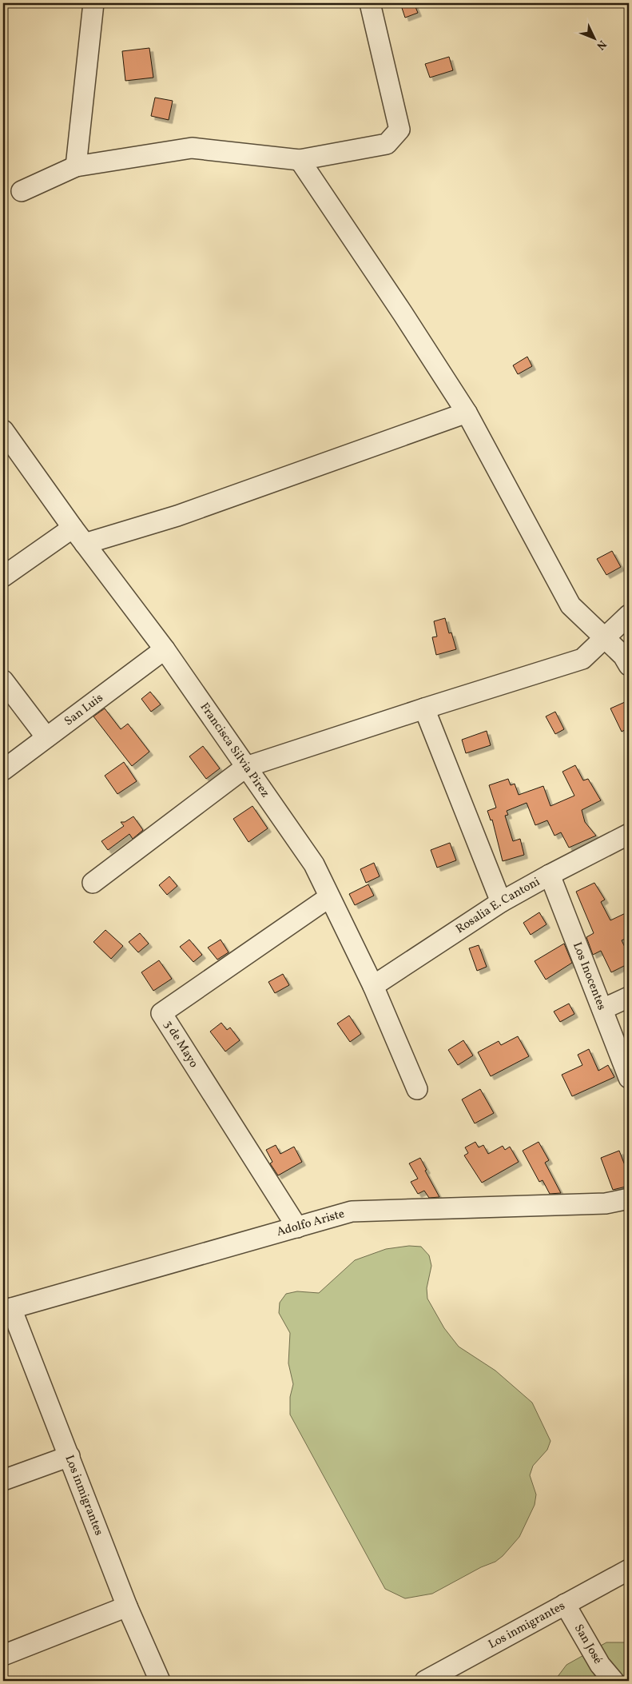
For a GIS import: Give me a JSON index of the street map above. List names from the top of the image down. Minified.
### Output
{"streets":{"street":["San Luis","Francisca Silvia Pirez","Rosalia E. Cantoni","Los Inocentes","3 de Mayo","Adolfo Ariste","Los inmigrantes","San José"]},"crossings":[["San Luis","Francisca Silvia Pirez"],["Francisca Silvia Pirez","Rosalia E. Cantoni"],["Francisca Silvia Pirez","3 de Mayo"],["Rosalia E. Cantoni","Los Inocentes"],["3 de Mayo","Adolfo Ariste"],["Adolfo Ariste","Los inmigrantes"],["Los inmigrantes","San José"]],"north":"bottom right"}
